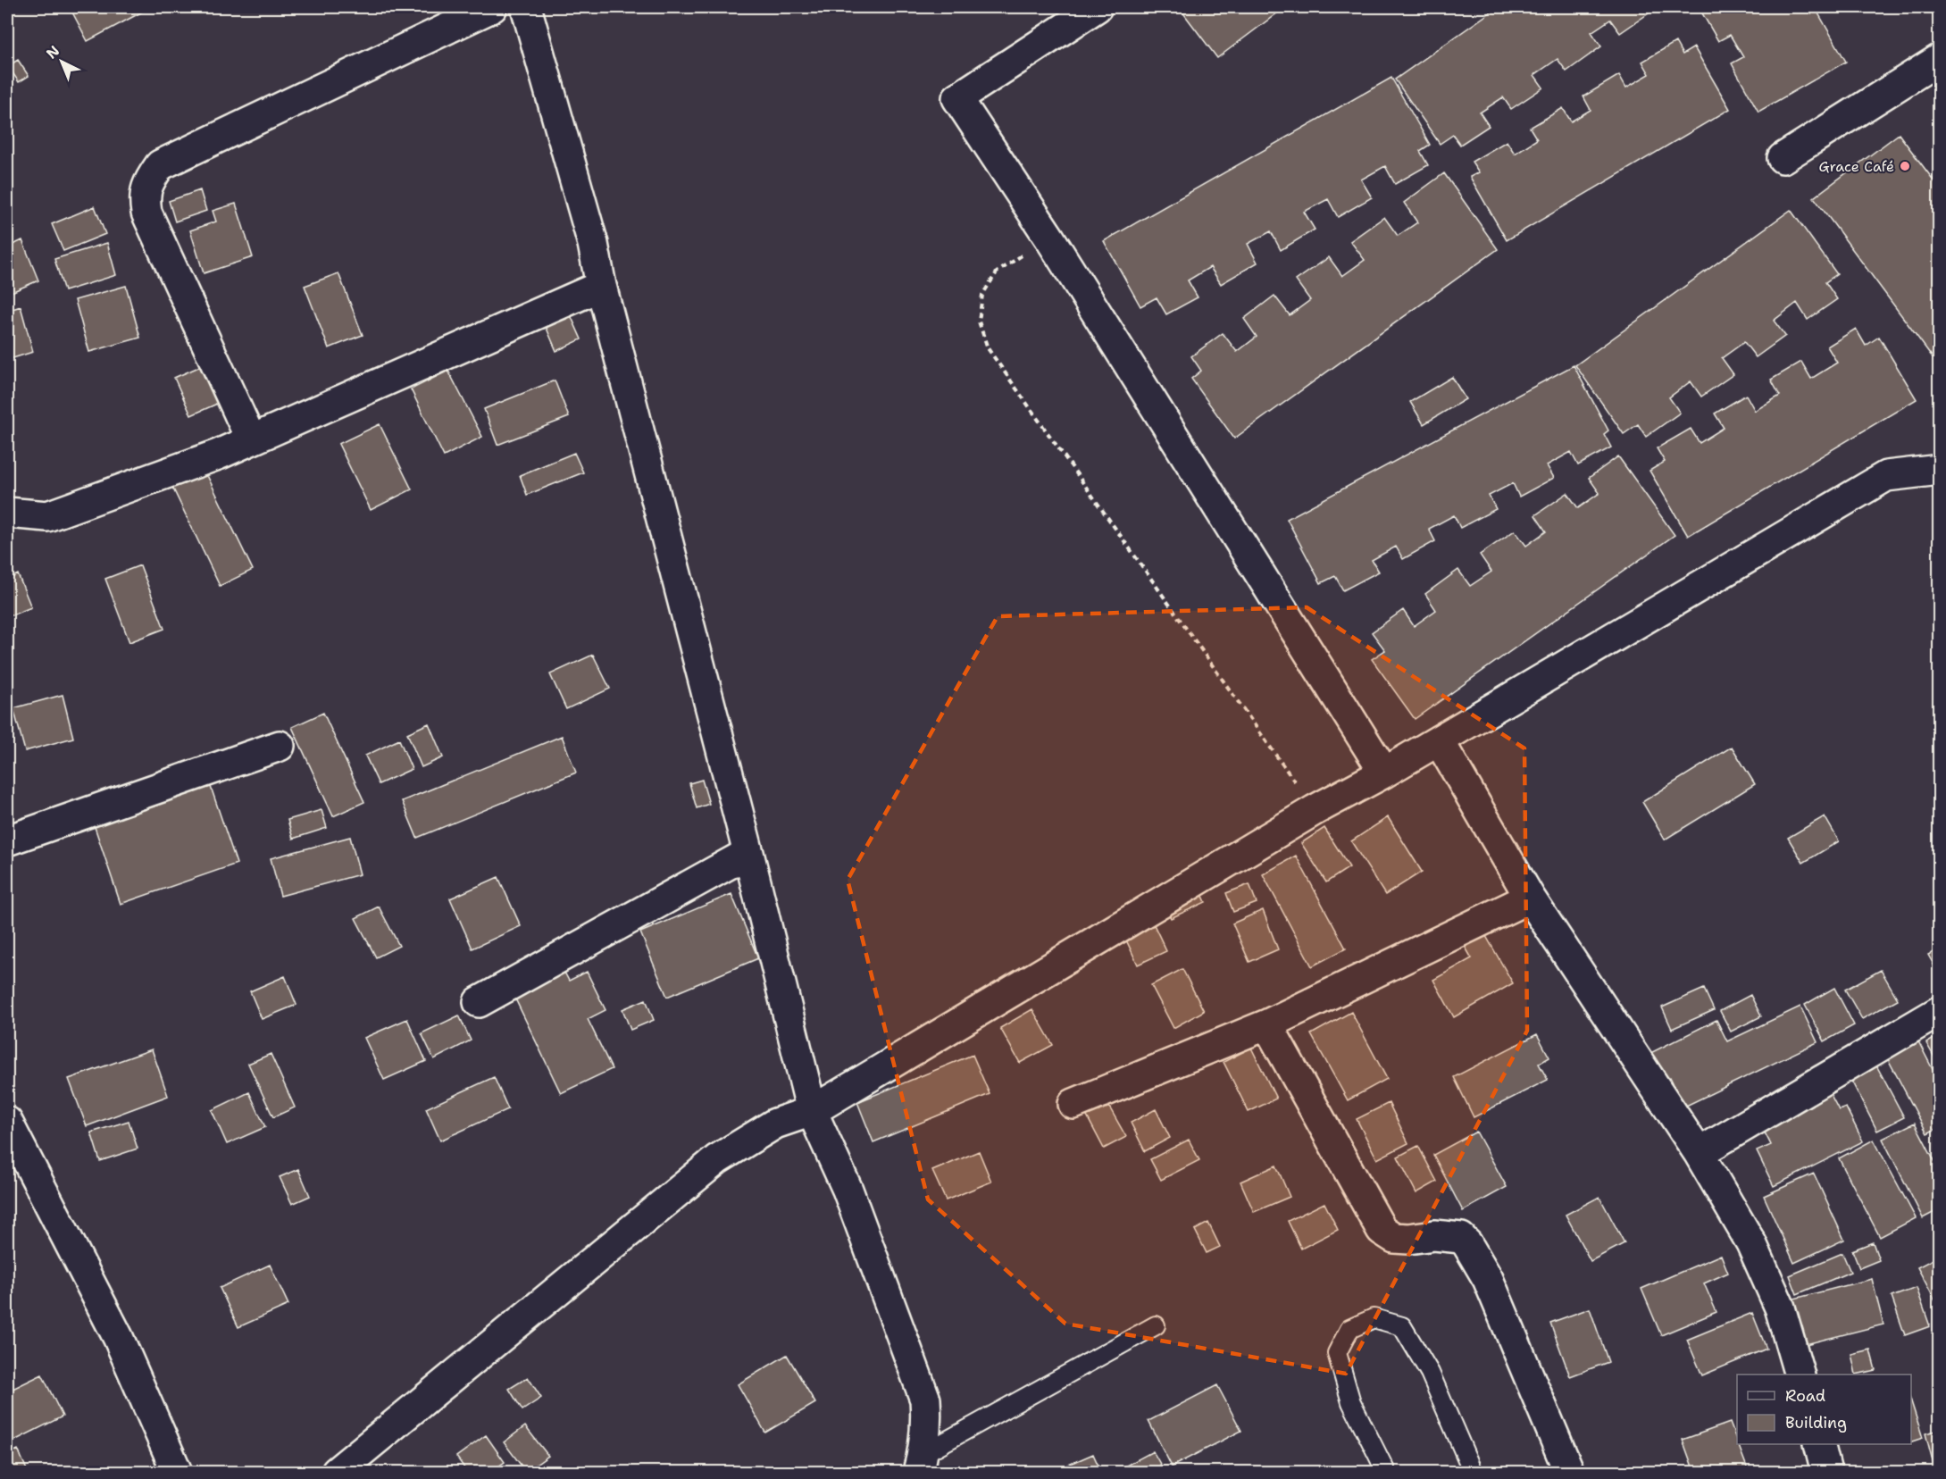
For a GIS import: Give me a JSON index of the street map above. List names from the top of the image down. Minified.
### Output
{"places":["Grace Café"],"legend":["Road","Building"],"north":"top left"}
